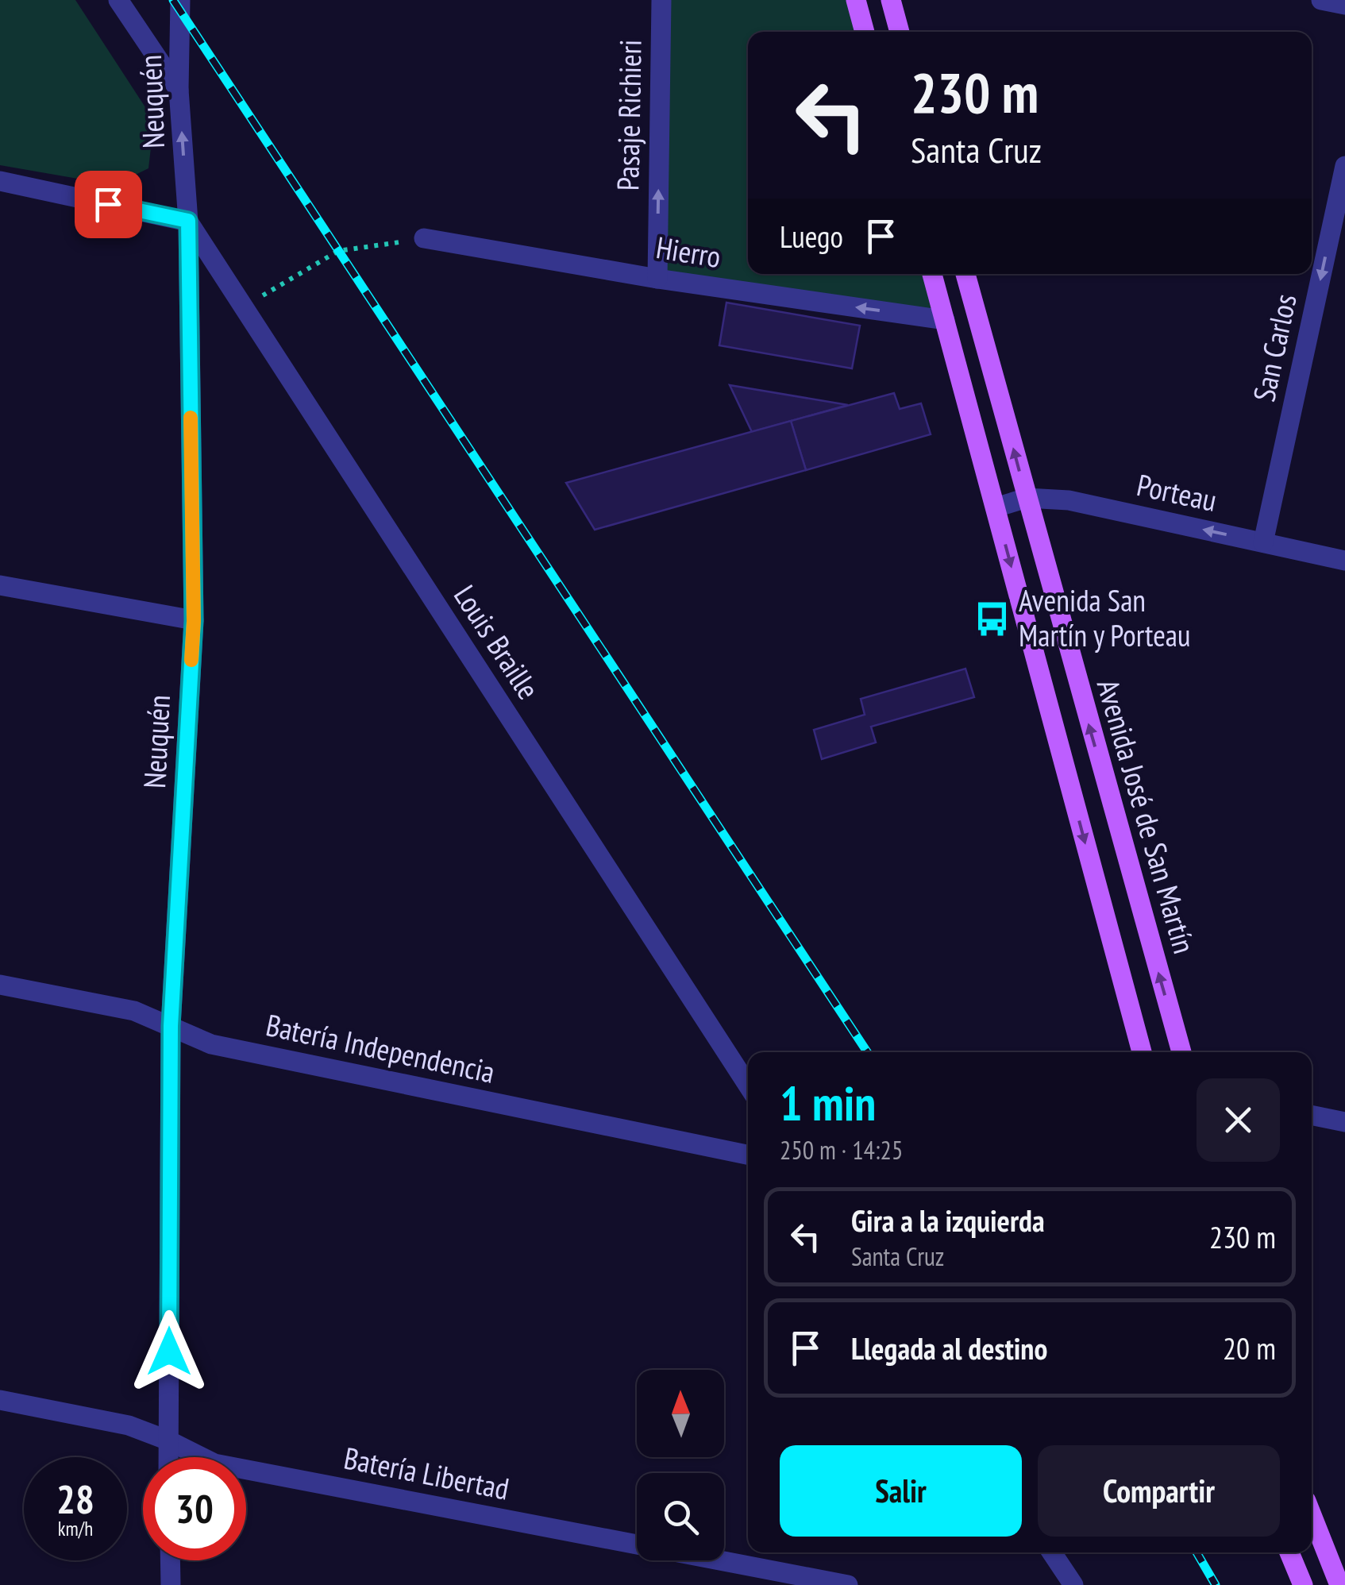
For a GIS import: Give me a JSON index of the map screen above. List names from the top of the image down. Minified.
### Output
{"streets":{"main road":["Avenida José de San Martín"],"street":["Neuquén","Pasaje Richieri","Hierro","San Carlos","Porteau","Louis Braille","Batería Independencia","Batería Libertad"]},"crossings":[["Neuquén","Louis Braille"],["Neuquén","Batería Independencia"],["Neuquén","Batería Libertad"],["Pasaje Richieri","Hierro"],["San Carlos","Porteau"],["Porteau","Avenida José de San Martín"]],"one_way":["Pasaje Richieri","Hierro","San Carlos","Porteau"],"places":{"bus stop":["Avenida San Martín y Porteau"]},"north":"top","page":{"turn":["230 m","Santa Cruz"],"then":"Luego","heading":["1 min","250 m · 14:25"],"list":[{"name":"Gira a la izquierda","note":"Santa Cruz","value":"230 m"},{"name":"Llegada al destino","value":"20 m"}],"buttons":["Salir","Compartir"],"speed":"28 km/h","limit":"30"}}
